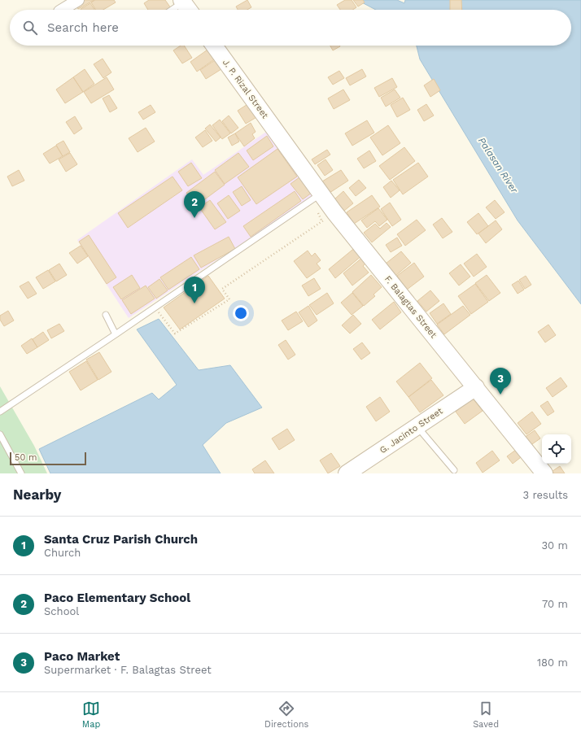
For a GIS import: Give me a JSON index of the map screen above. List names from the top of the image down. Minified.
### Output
{"streets":{"main road":["J. P. Rizal Street","F. Balagtas Street","G. Jacinto Street"]},"crossings":[["J. P. Rizal Street","F. Balagtas Street"],["F. Balagtas Street","G. Jacinto Street"]],"water":["Palasan River"],"scale_bar":"50 m","page":{"search":"Search here","pins":["2","1","3"],"scale":"50 m","heading":["Nearby","3 results"],"list":[{"mark":"1","name":"Santa Cruz Parish Church","note":"Church","value":"30 m"},{"mark":"2","name":"Paco Elementary School","note":"School","value":"70 m"},{"mark":"3","name":"Paco Market","note":"Supermarket · F. Balagtas Street","value":"180 m"}],"nav":["Map","Directions","Saved"]}}
